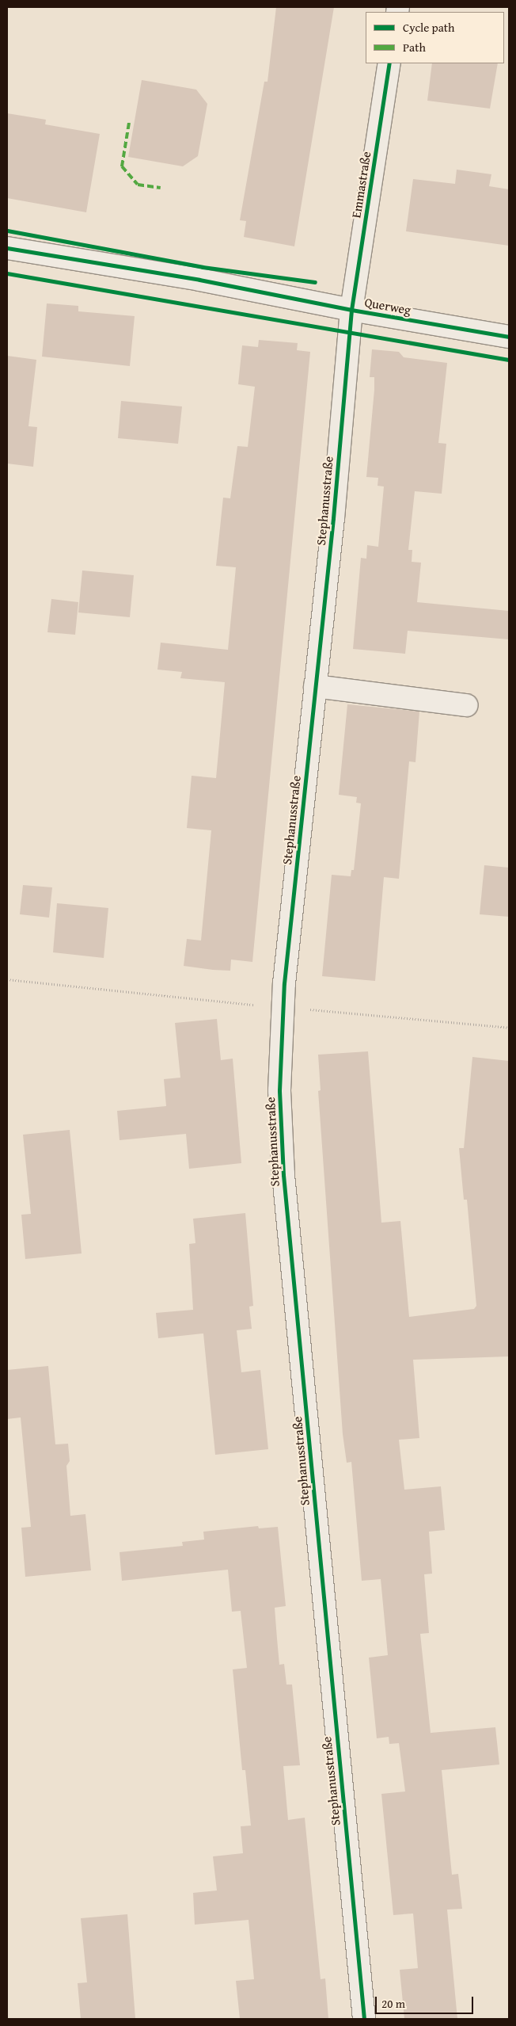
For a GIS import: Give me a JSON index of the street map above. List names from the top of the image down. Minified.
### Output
{"streets":{"street":["Emmastraße","Querweg","Stephanusstraße"]},"crossings":[["Emmastraße","Querweg"],["Emmastraße","Stephanusstraße"],["Querweg","Stephanusstraße"]],"legend":["Cycle path","Path"],"scale_bar":"20 m"}
